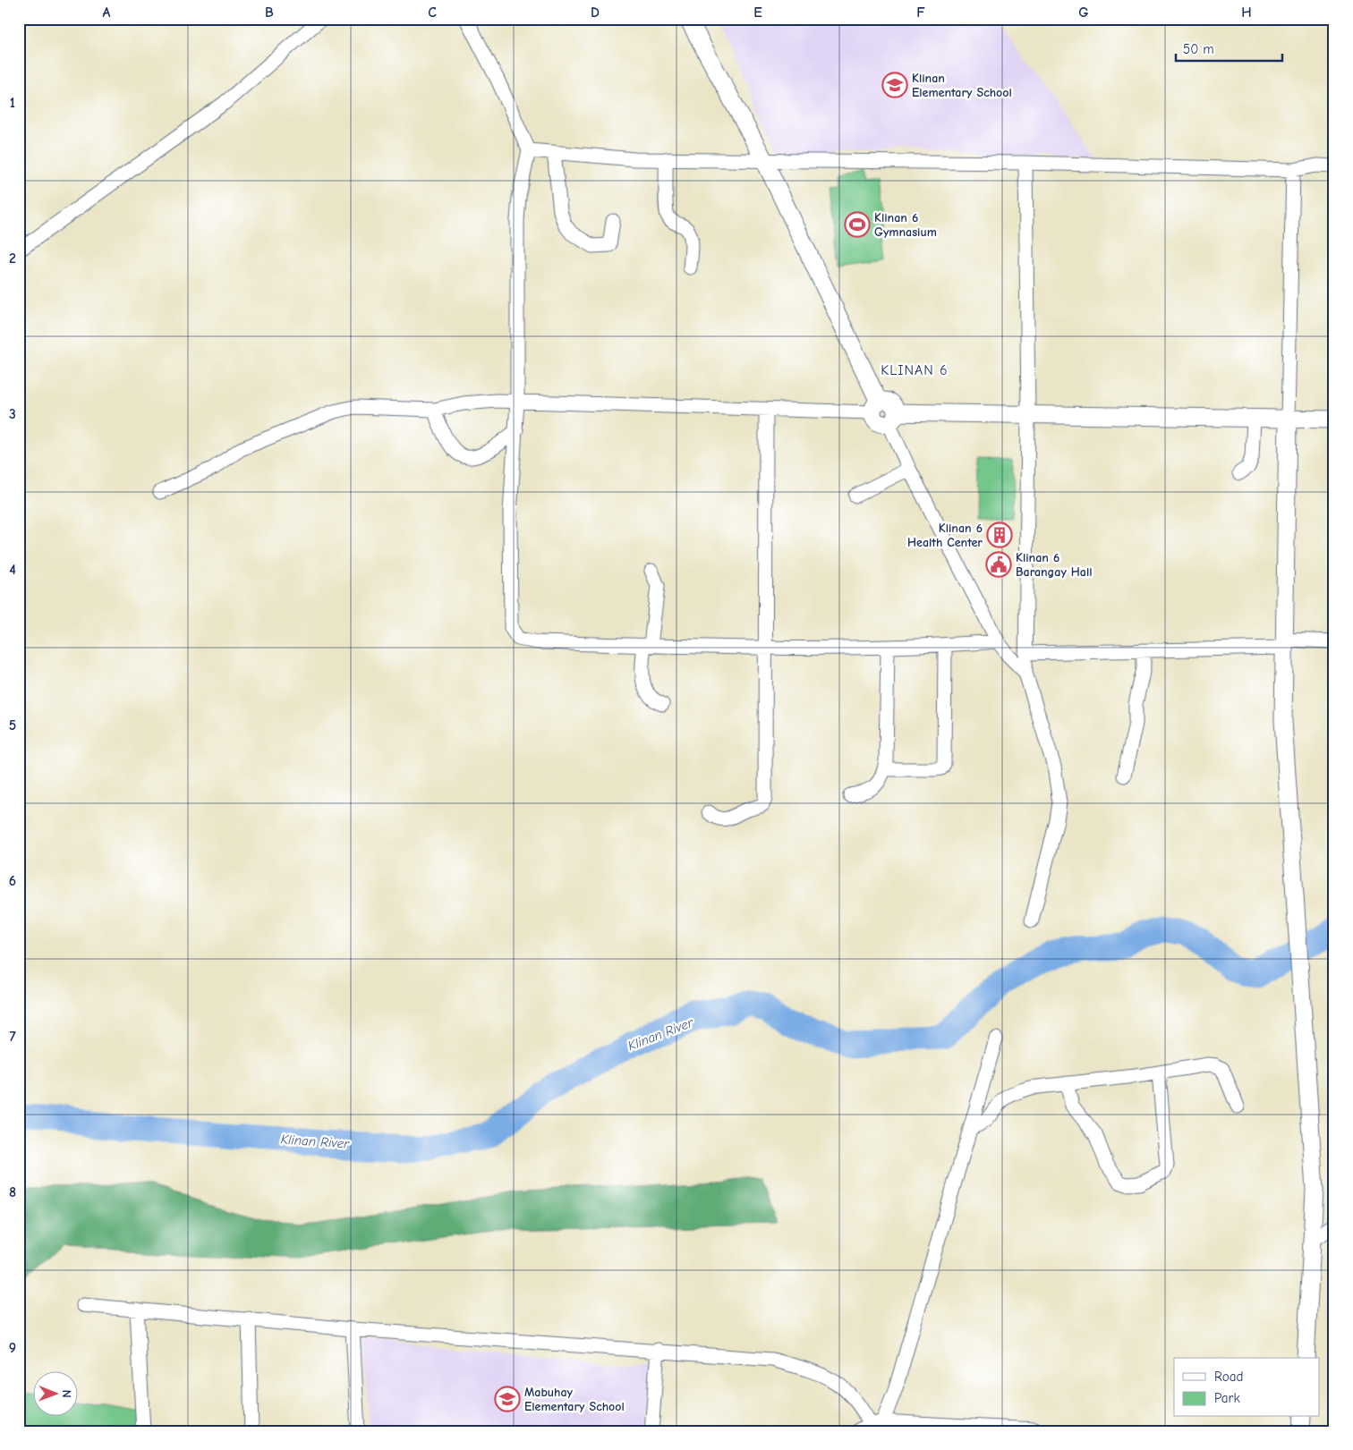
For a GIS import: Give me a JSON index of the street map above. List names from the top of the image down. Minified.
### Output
{"districts":["KLINAN 6"],"water":["Klinan River"],"places":{"school or university":["Klinan Elementary School","Mabuhay Elementary School"],"sports":["Klinan 6 Gymnasium"],"building":["Klinan 6 Health Center"],"public building":["Klinan 6 Barangay Hall"]},"legend":["Road","Park"],"scale_bar":"50 m","north":"right","grid":{"columns":["A","B","C","D","E","F","G","H"],"rows":["1","2","3","4","5","6","7","8","9"]}}
